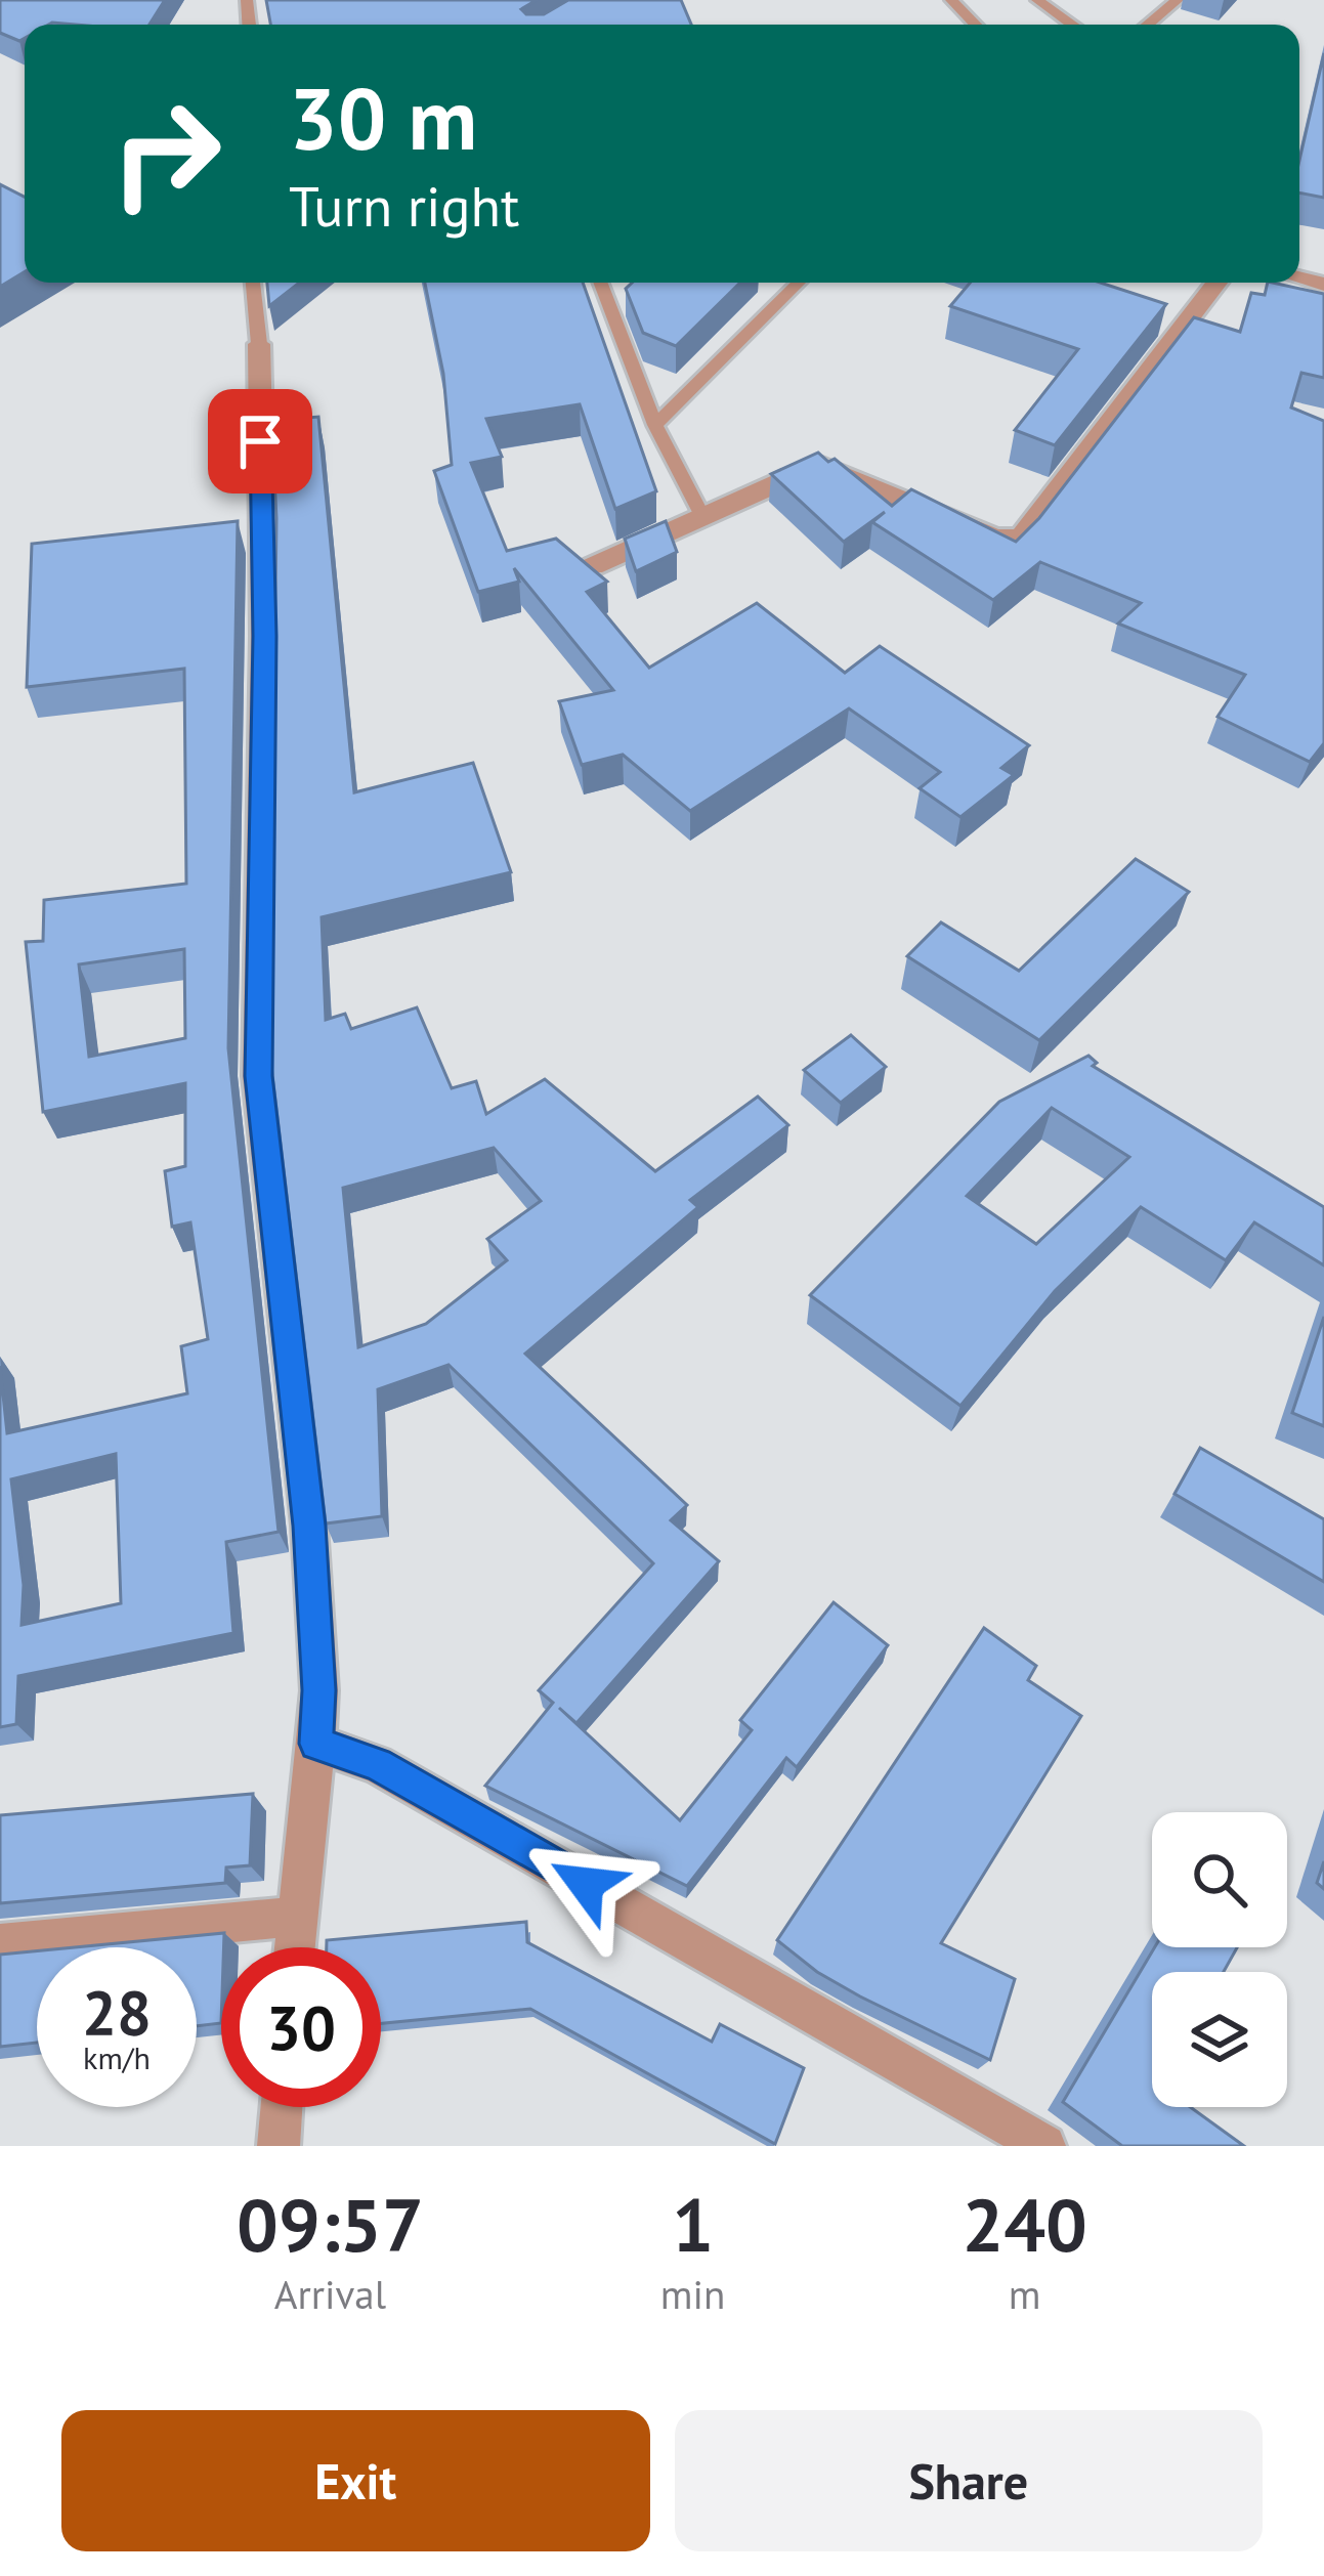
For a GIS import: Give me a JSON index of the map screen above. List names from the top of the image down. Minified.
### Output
{"page":{"turn":["30 m","Turn right"],"speed":"28 km/h","limit":"30","eta":["09:57","Arrival","1","min","240","m"],"buttons":["Exit","Share"]}}
